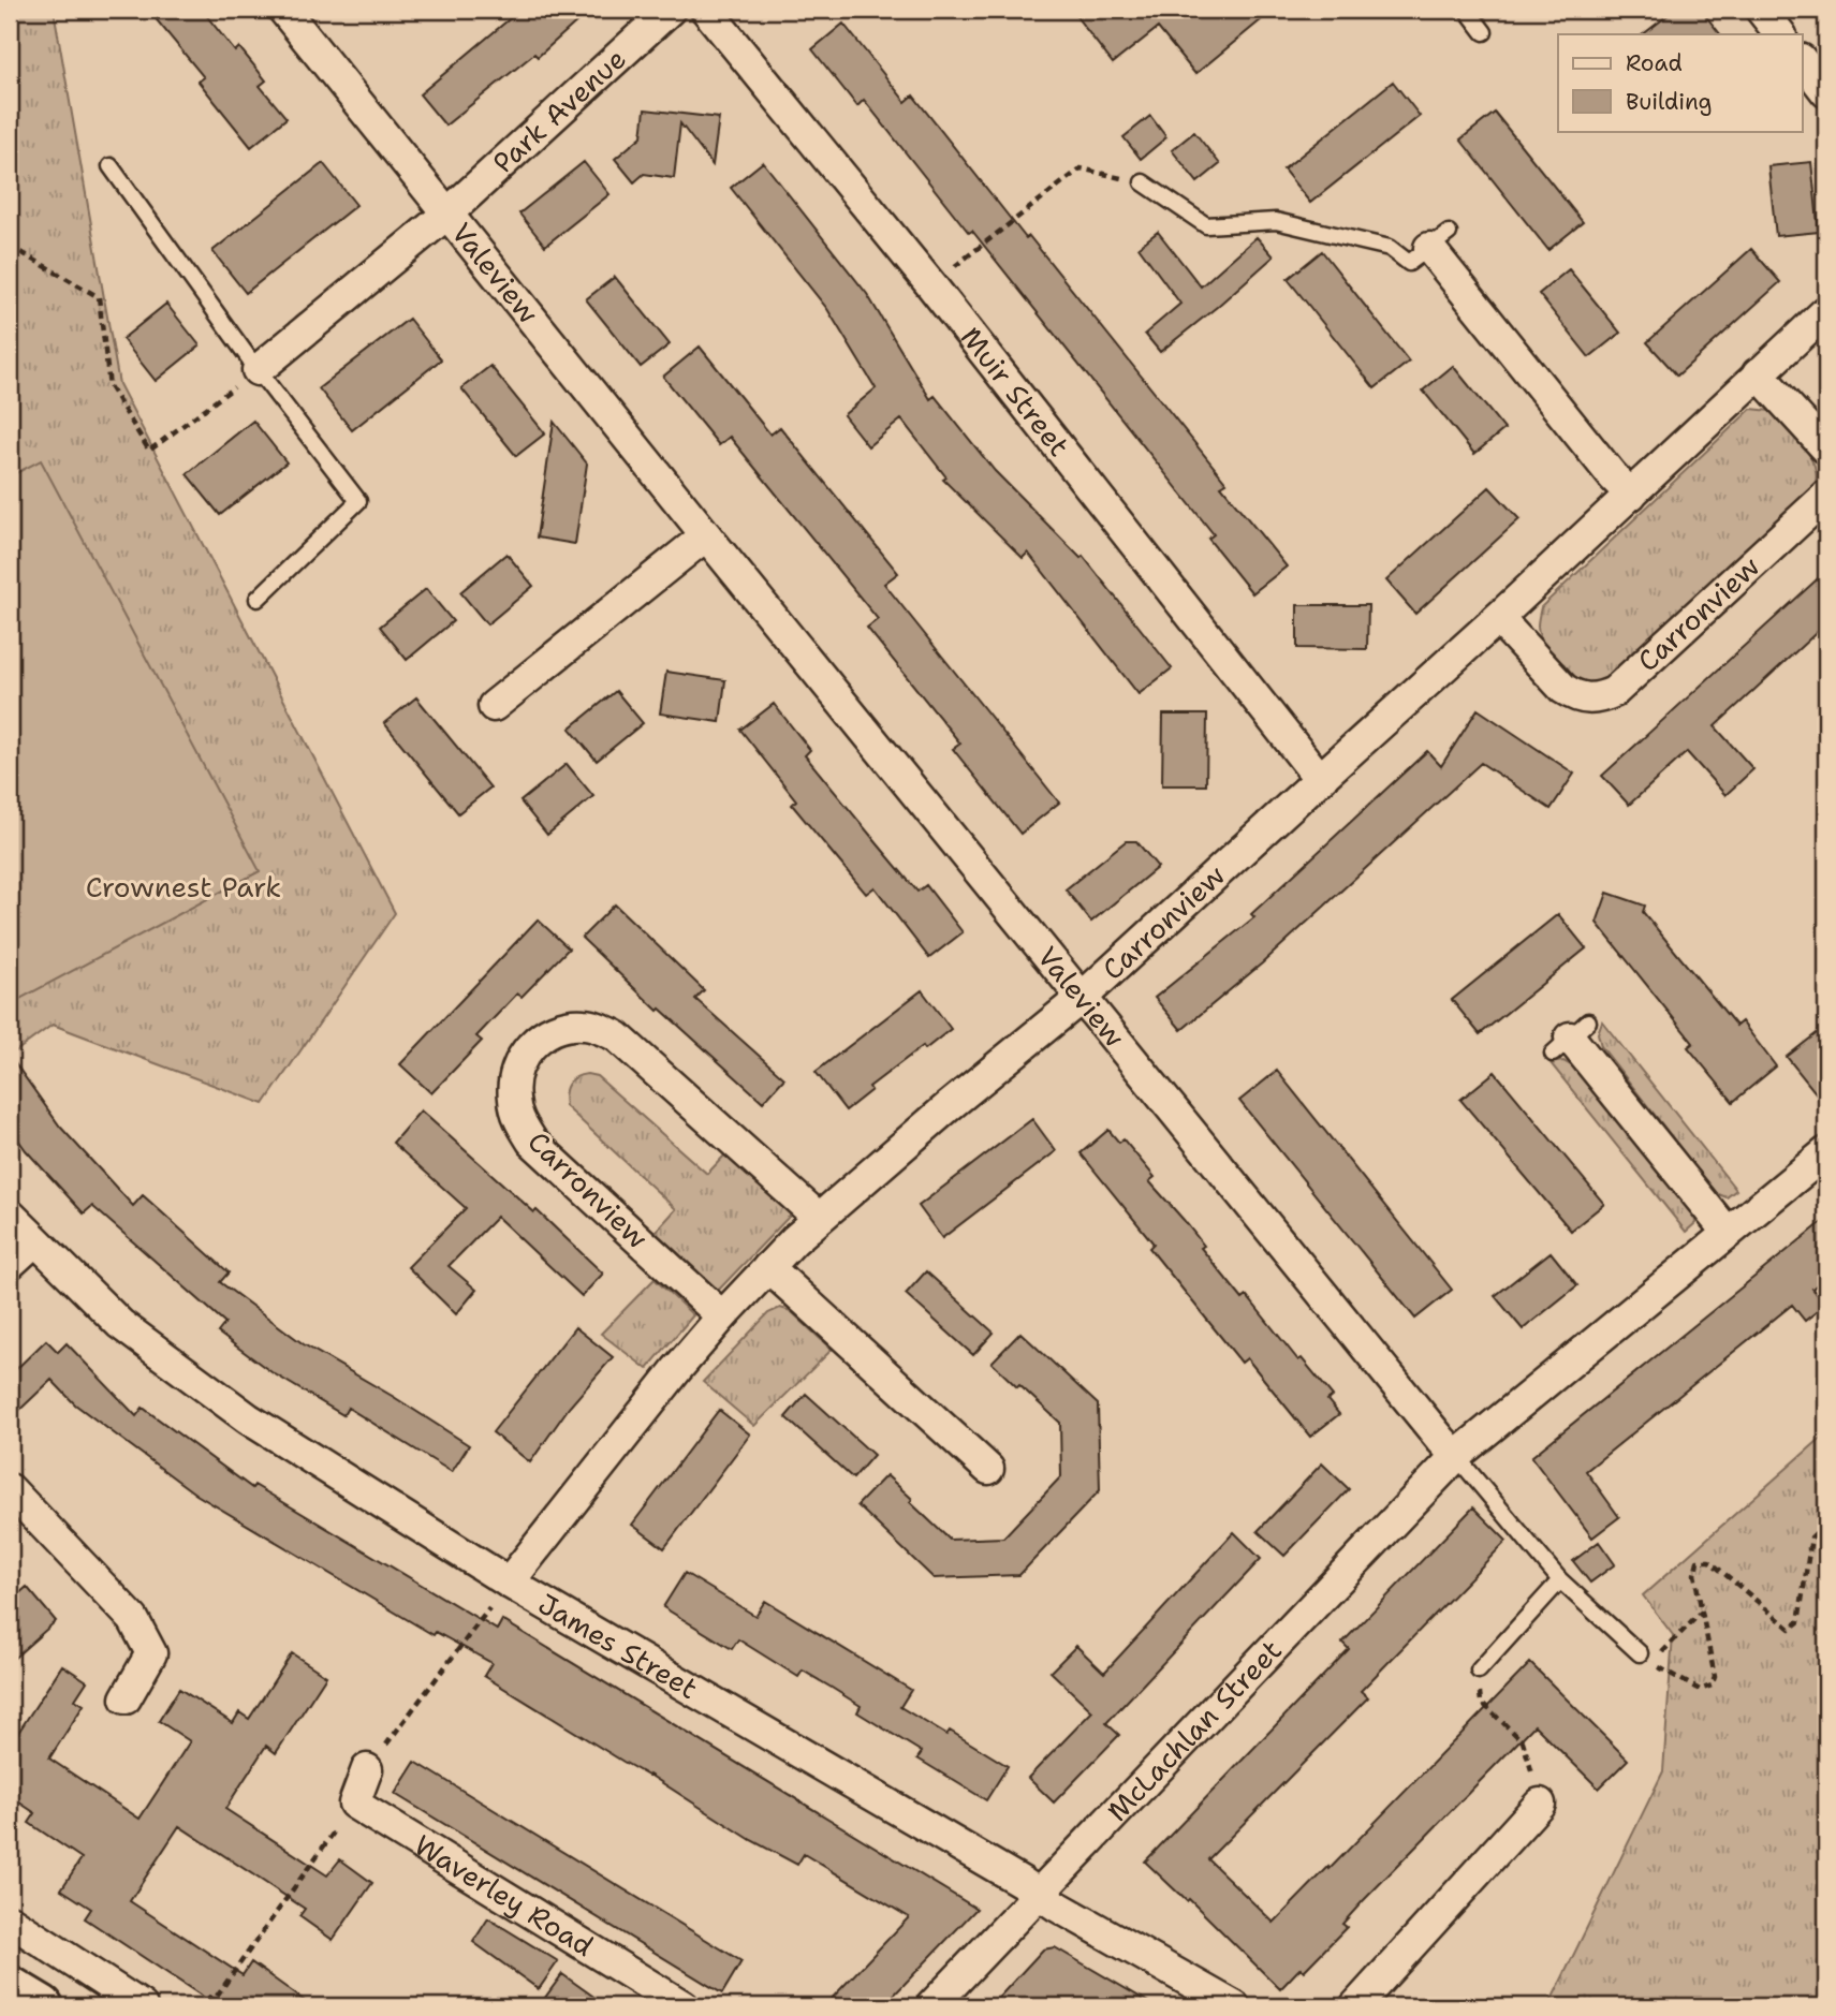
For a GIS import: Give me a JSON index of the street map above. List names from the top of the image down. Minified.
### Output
{"streets":{"street":["Park Avenue","Valeview","Muir Street","Carronview","James Street","McLachlan Street","Waverley Road"]},"crossings":[["Park Avenue","Valeview"],["Valeview","Carronview"],["Valeview","McLachlan Street"],["Muir Street","Carronview"],["Carronview","James Street"],["James Street","McLachlan Street"]],"parks":["Crownest Park"],"legend":["Road","Building"]}
